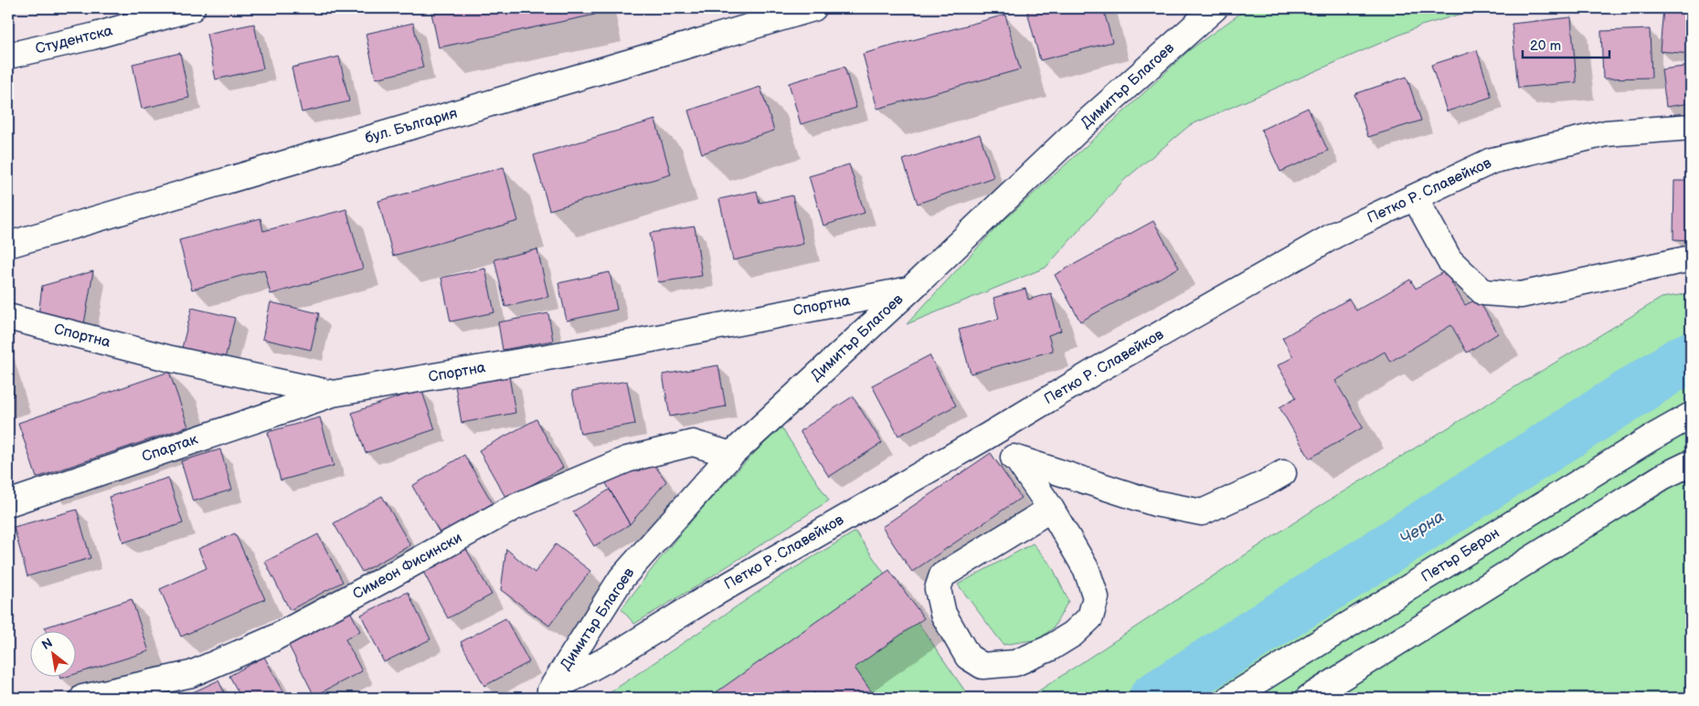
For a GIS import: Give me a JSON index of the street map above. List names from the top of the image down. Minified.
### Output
{"streets":{"street":["Студентска","Димитър Благоев","бул. България","Петко Р. Славейков","Спортна","Спартак","Петър Берон","Симеон Фисински"]},"crossings":[["Димитър Благоев","Петко Р. Славейков"],["Димитър Благоев","Спортна"],["Димитър Благоев","Симеон Фисински"],["Спортна","Спартак"]],"water":["Черна"],"scale_bar":"20 m","north":"top left"}
